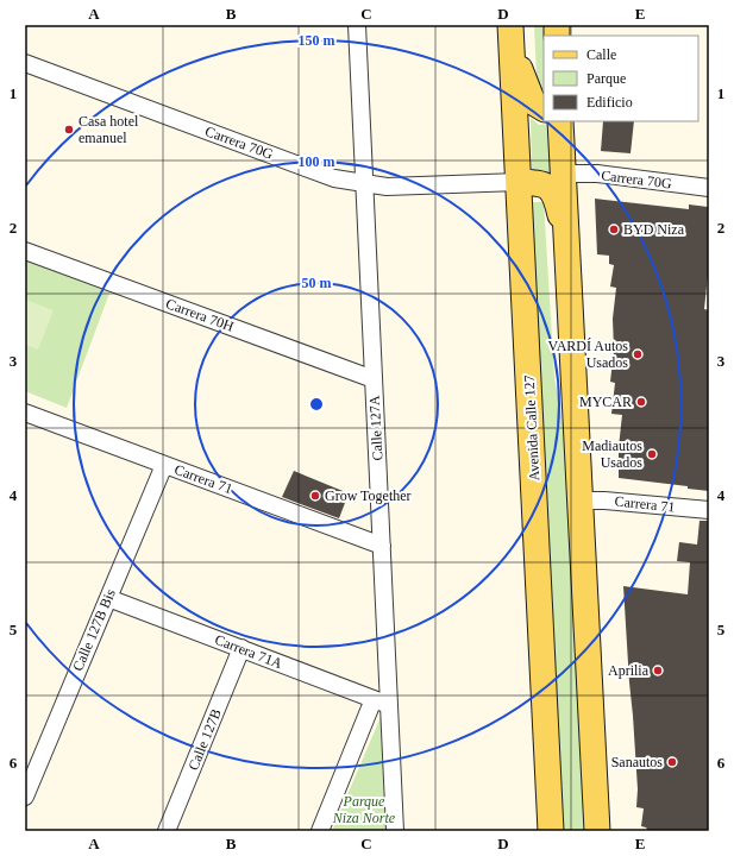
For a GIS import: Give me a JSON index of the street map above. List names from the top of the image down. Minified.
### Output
{"streets":{"main road":["Avenida Calle 127"],"street":["Carrera 70G","Carrera 70H","Calle 127A","Carrera 71","Calle 127B Bis","Carrera 71A","Calle 127B"]},"crossings":[["Carrera 70G","Calle 127A"],["Carrera 70G","Avenida Calle 127"],["Carrera 70H","Calle 127A"],["Calle 127A","Carrera 71"],["Calle 127A","Carrera 71A"],["Carrera 71","Calle 127B Bis"],["Calle 127B Bis","Carrera 71A"],["Carrera 71A","Calle 127B"]],"parks":["Parque Niza Norte"],"places":["Casa hotel emanuel","BYD Niza","VARDÍ Autos Usados","MYCAR","Madiautos Usados","Grow Together","Aprilia","Sanautos"],"legend":["Calle","Parque","Edificio"],"grid":{"columns":["A","B","C","D","E"],"rows":["1","2","3","4","5","6"]},"rings":["150 m","100 m","50 m"]}
